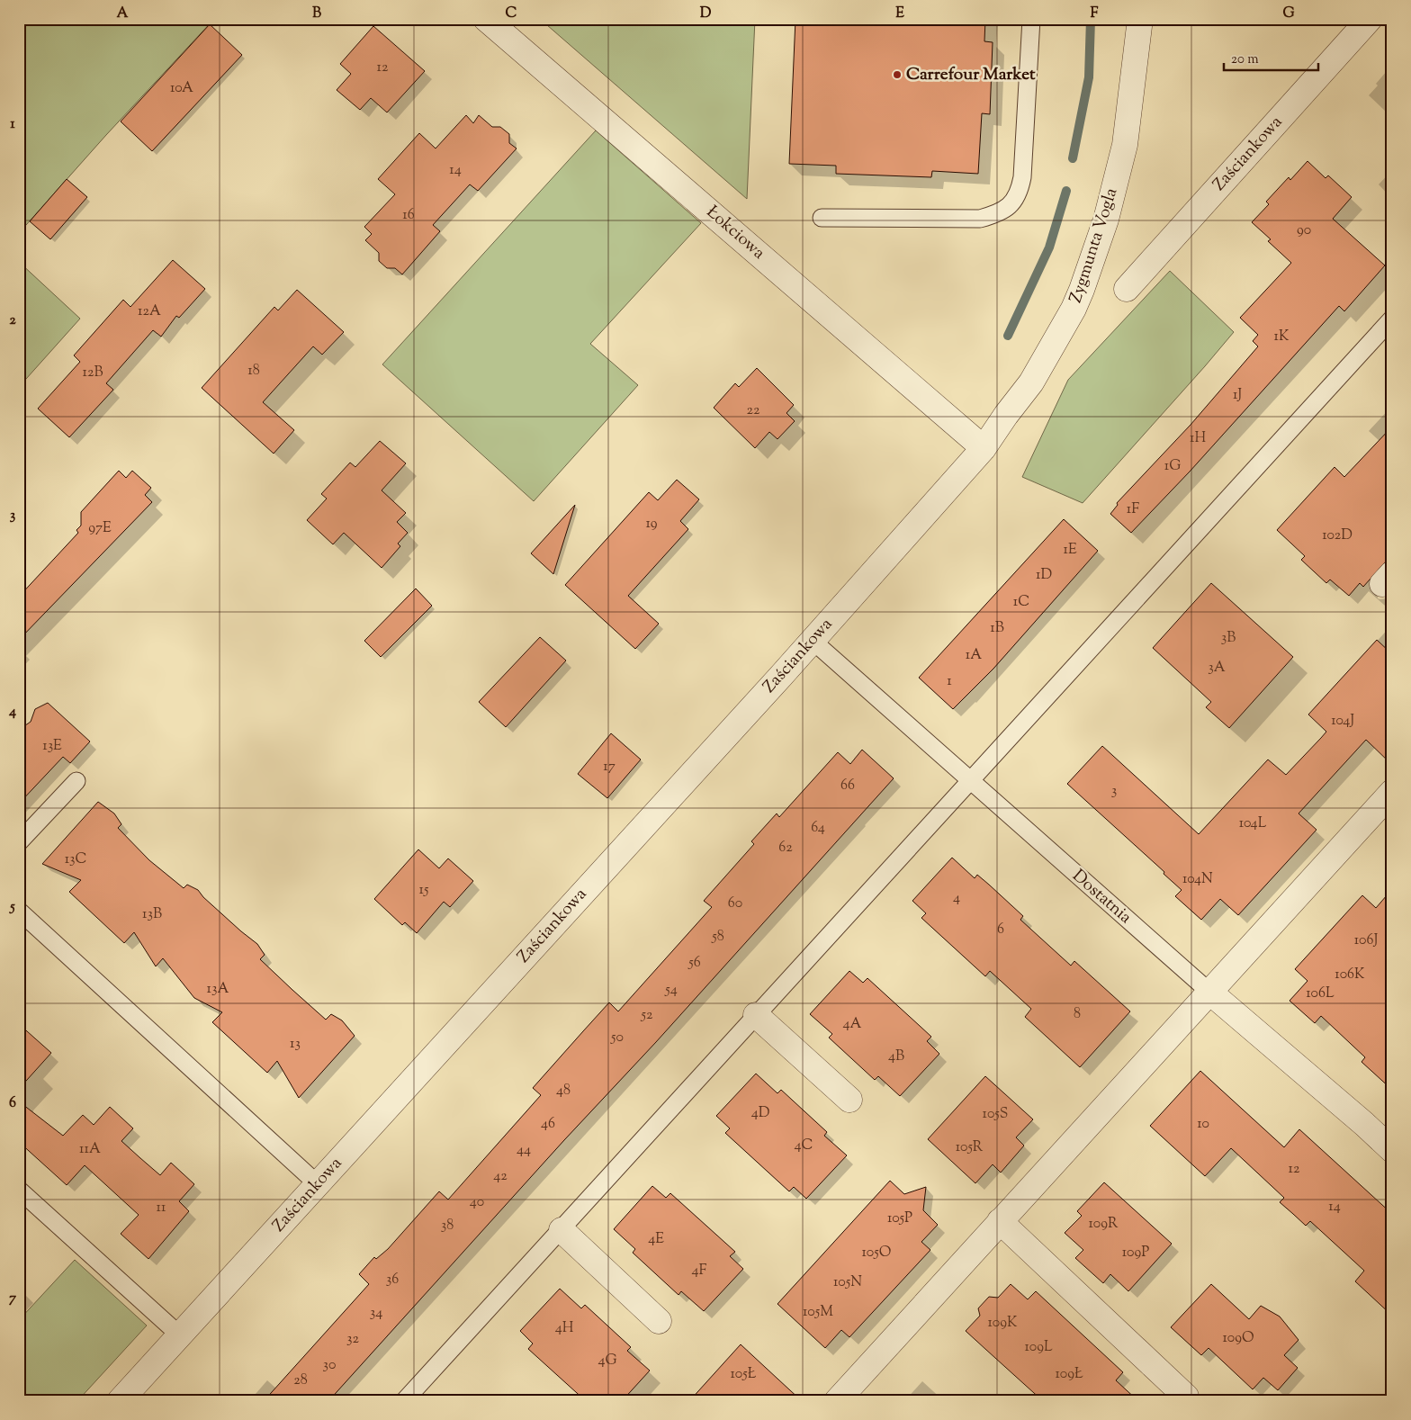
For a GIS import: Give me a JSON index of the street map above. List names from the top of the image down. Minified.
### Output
{"streets":{"street":["Zaściankowa","Łokciowa","Zygmunta Vogla","Dostatnia"]},"crossings":[["Zaściankowa","Łokciowa"],["Zaściankowa","Zygmunta Vogla"],["Zaściankowa","Dostatnia"],["Łokciowa","Zygmunta Vogla"]],"places":["Carrefour Market"],"house_numbers":["12","10A","14","16","90","12A","1K","18","12B","1J","22","1H","1G","1F","19","97E","102D","1E","1D","1C","1B","3B","1A","3A","1","104J","13E","17","66","3","104L","64","62","13C","104N","15","4","60","13B","6","58","106J","56","106K","13A","54","106L","8","52","4A","50","13","4B","48","4D","105S","46","10","4C","105R","11A","44","12","42","40","14","11","105P","109R","38","4E","105O","109P","4F","36","105N","105M","34","109K","4H","109O","32","109L","4G","30","105Ł","109Ł","28"],"scale_bar":"20 m","grid":{"columns":["A","B","C","D","E","F","G"],"rows":["1","2","3","4","5","6","7"]}}
